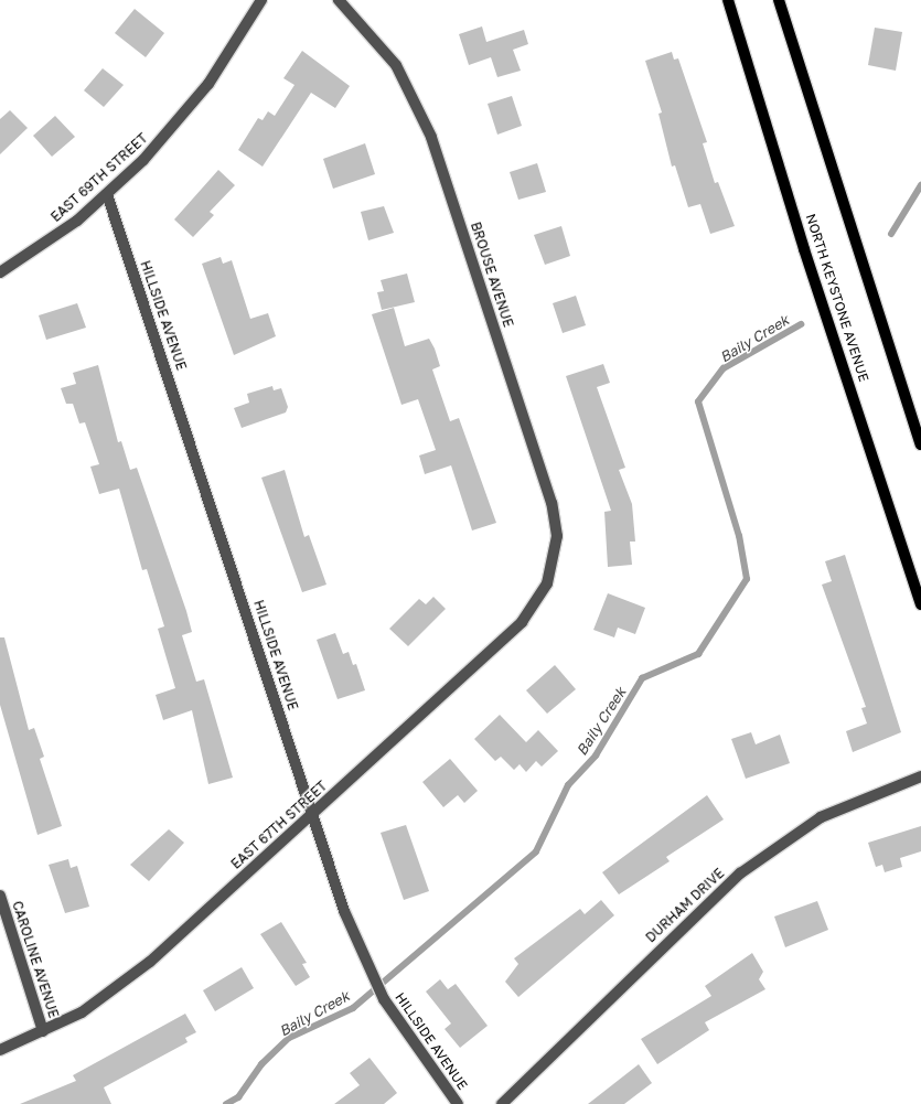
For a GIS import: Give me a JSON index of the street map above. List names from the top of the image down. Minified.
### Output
{"streets":{"main road":["NORTH KEYSTONE AVENUE"],"street":["EAST 69TH STREET","BROUSE AVENUE","HILLSIDE AVENUE","EAST 67TH STREET","DURHAM DRIVE","CAROLINE AVENUE"]},"crossings":[["EAST 69TH STREET","HILLSIDE AVENUE"],["BROUSE AVENUE","EAST 67TH STREET"],["HILLSIDE AVENUE","EAST 67TH STREET"],["EAST 67TH STREET","CAROLINE AVENUE"]],"water":["Baily Creek"]}
